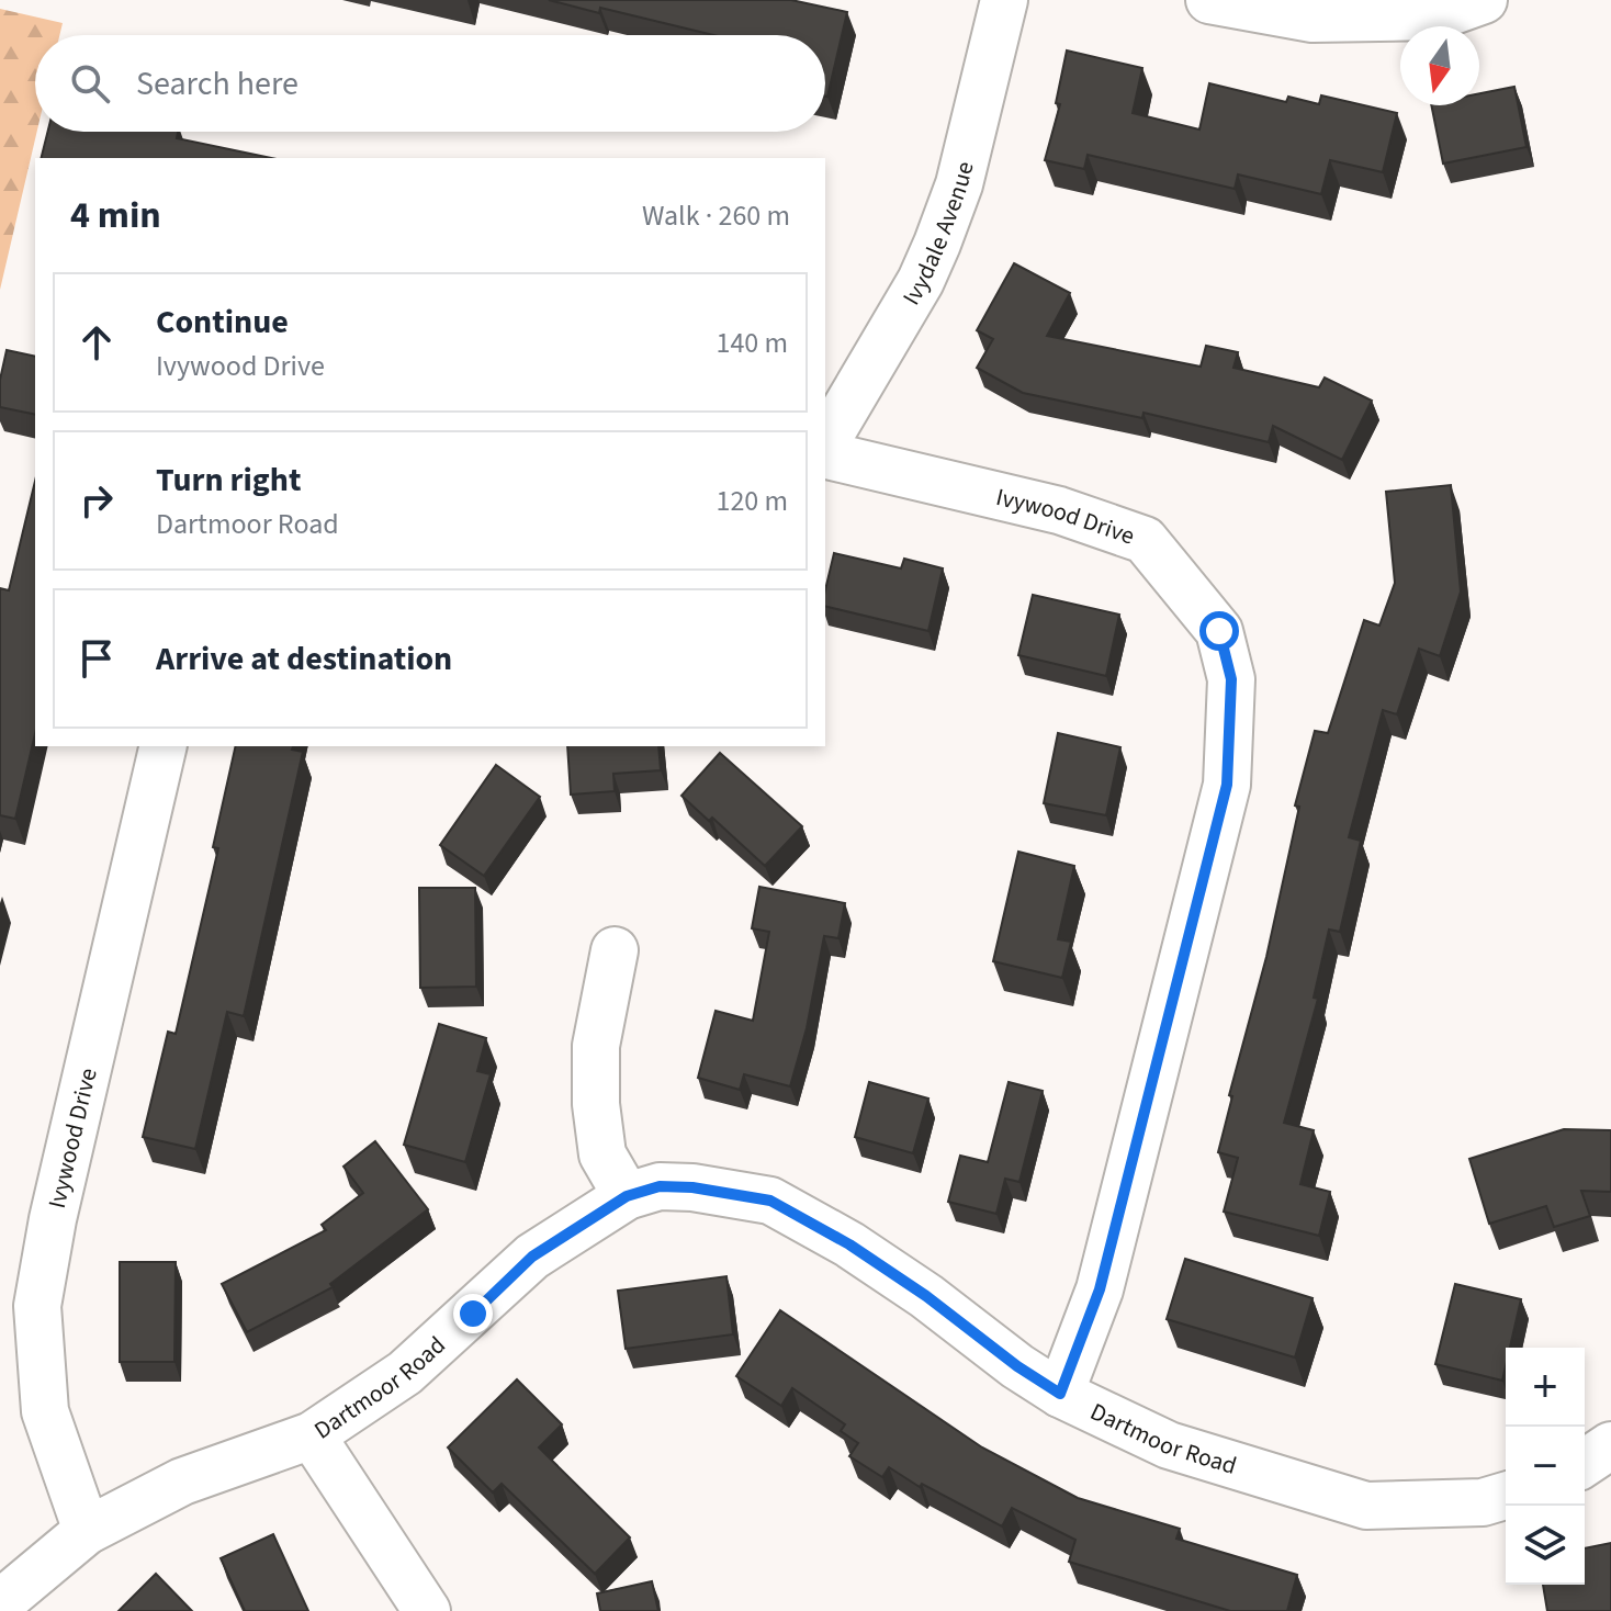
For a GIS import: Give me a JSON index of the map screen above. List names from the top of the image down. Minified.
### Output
{"streets":{"street":["Ivydale Avenue","Ivywood Drive","Dartmoor Road"]},"crossings":[["Ivywood Drive","Dartmoor Road"]],"north":"bottom","page":{"search":"Search here","heading":["4 min","Walk · 260 m"],"list":[["Continue","Ivywood Drive","140 m"],["Turn right","Dartmoor Road","120 m"],"Arrive at destination"],"map_buttons":["+","−"]}}
